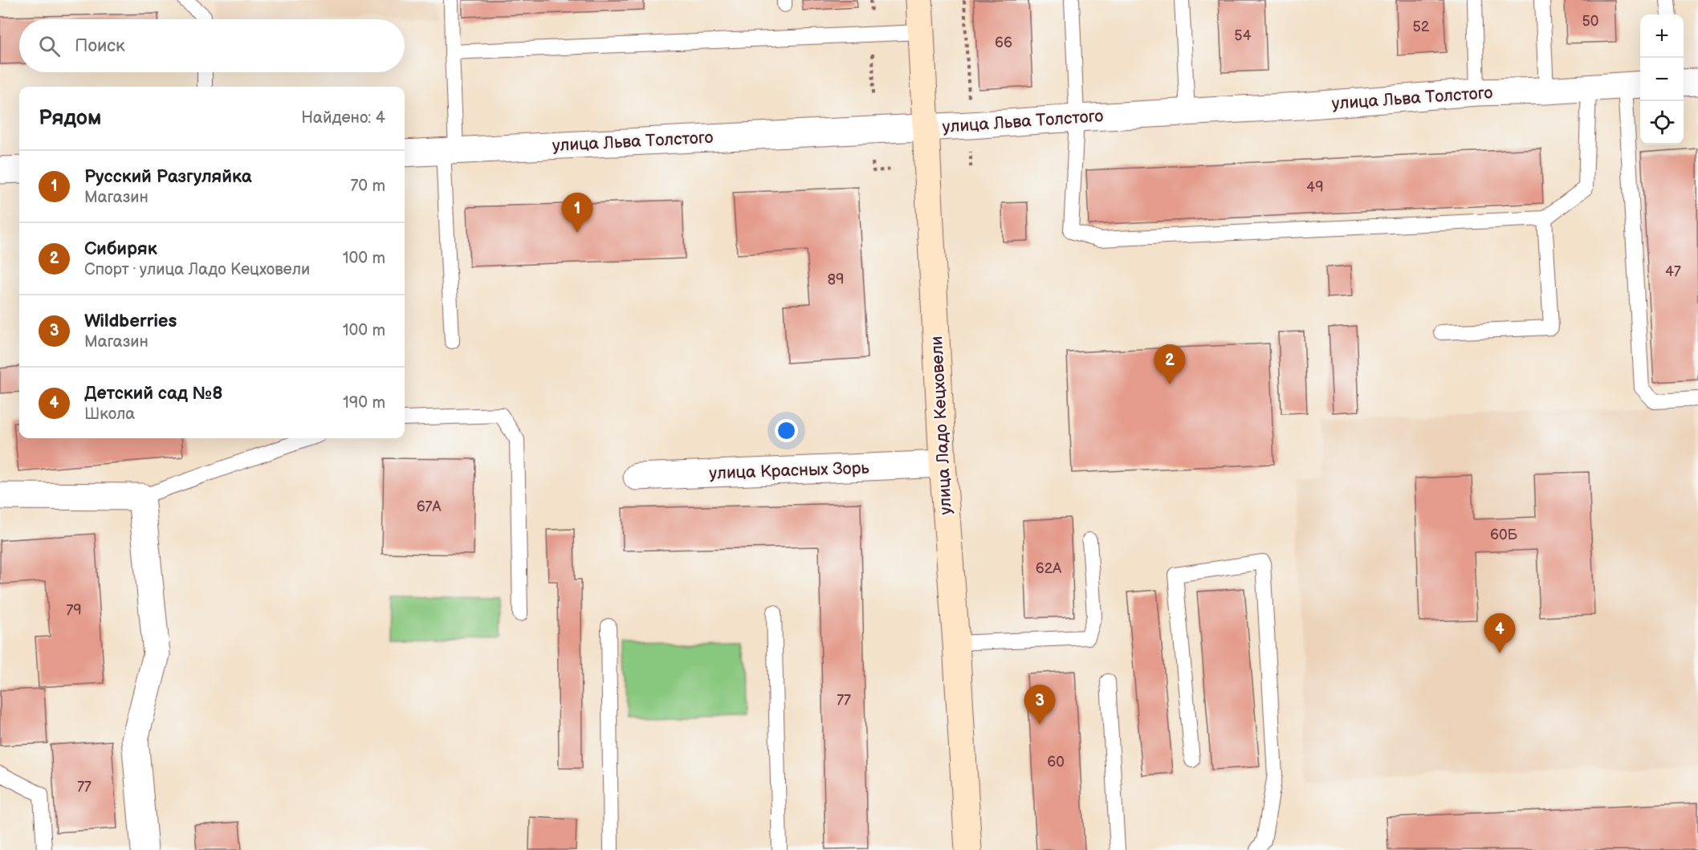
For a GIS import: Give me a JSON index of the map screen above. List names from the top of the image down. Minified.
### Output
{"streets":{"main road":["улица Ладо Кецховели"],"street":["улица Льва Толстого","улица Красных Зорь"]},"crossings":[["улица Льва Толстого","улица Ладо Кецховели"],["улица Ладо Кецховели","улица Красных Зорь"]],"house_numbers":["50","52","54","66","49","47","89","67А","60Б","62А","79","77","60","77"],"page":{"map_buttons":["+","−"],"search":"Поиск","heading":["Рядом","Найдено: 4"],"list":[{"mark":"1","name":"Русский Разгуляйка","note":"Магазин","value":"70 m"},{"mark":"2","name":"Сибиряк","note":"Спорт · улица Ладо Кецховели","value":"100 m"},{"mark":"3","name":"Wildberries","note":"Магазин","value":"100 m"},{"mark":"4","name":"Детский сад №8","note":"Школа","value":"190 m"}],"pins":["1","2","4","3"]}}
